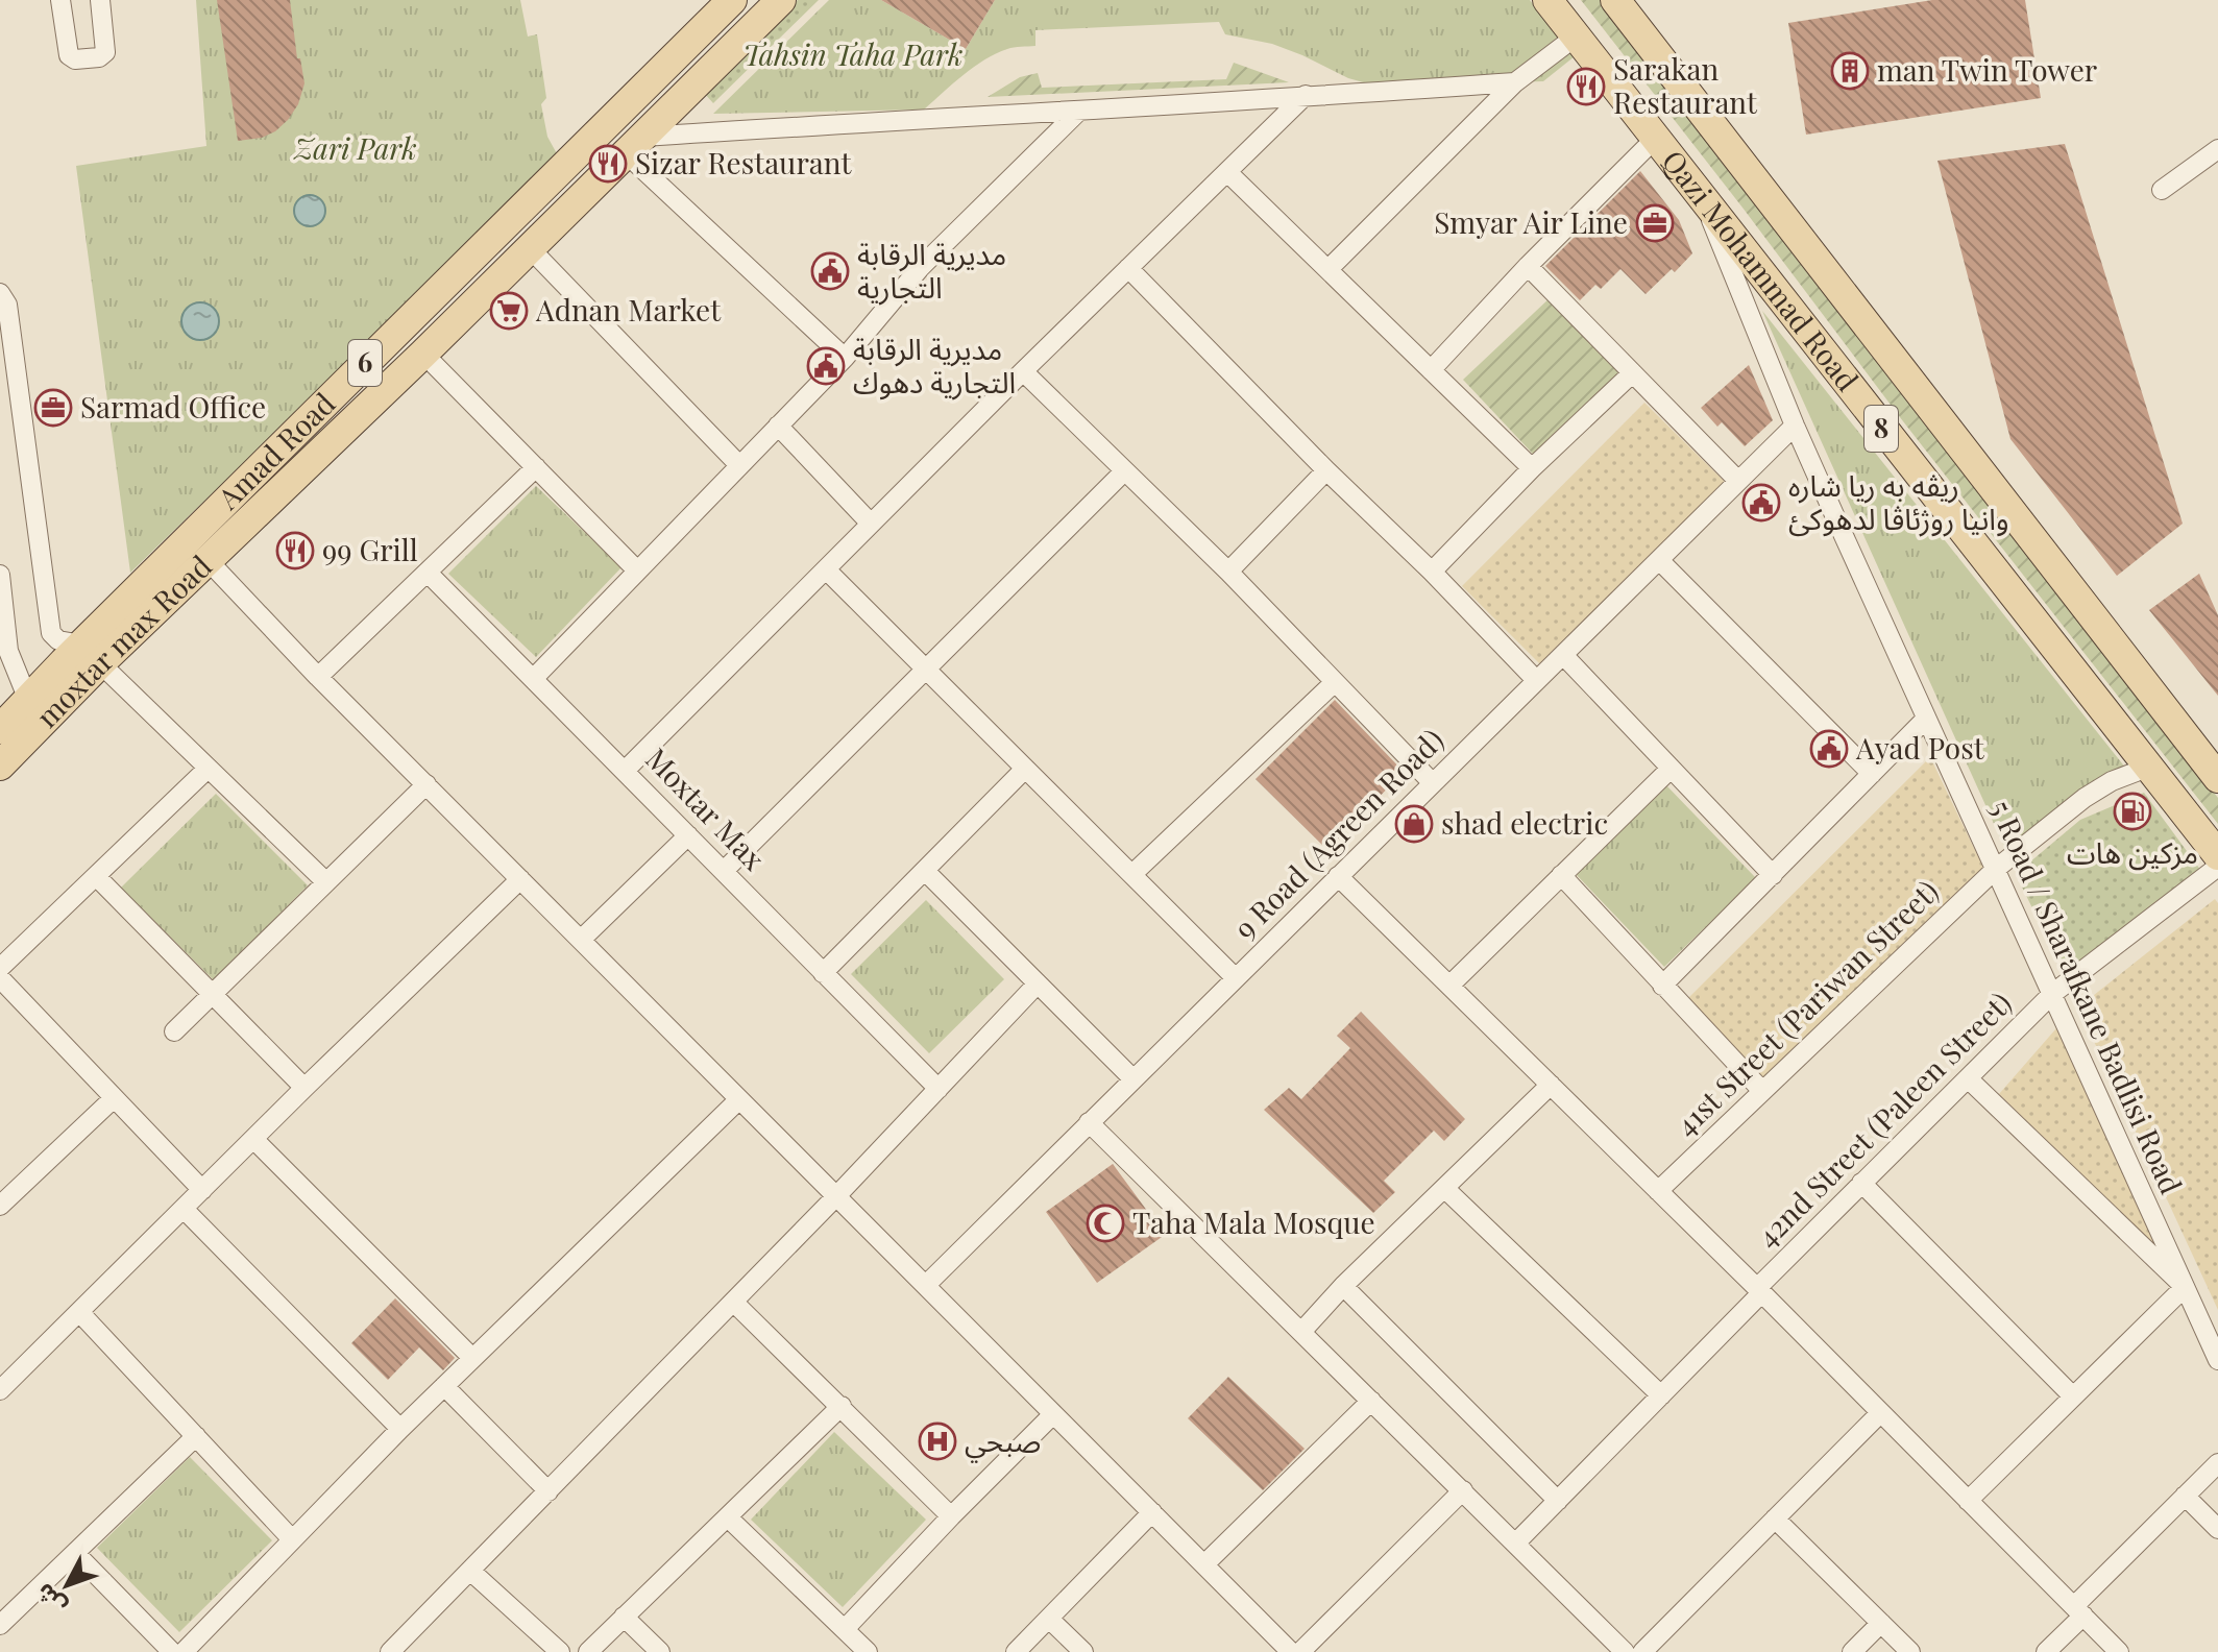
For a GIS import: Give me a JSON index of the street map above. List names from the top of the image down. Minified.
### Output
{"streets":{"main road":["Qazi Mohammad Road","6","8","Amad Road","moxtar max Road"],"street":["Moxtar Max","9 Road (Agreen Road)","5 Road / Sharafkane Badlisi Road","41st Street (Pariwan Street)","42nd Street (Paleen Street)"]},"crossings":[["Qazi Mohammad Road","5 Road / Sharafkane Badlisi Road"],["Qazi Mohammad Road","41st Street (Pariwan Street)"],["6","moxtar max Road"],["Amad Road","moxtar max Road"],["9 Road (Agreen Road)","5 Road / Sharafkane Badlisi Road"],["5 Road / Sharafkane Badlisi Road","41st Street (Pariwan Street)"],["5 Road / Sharafkane Badlisi Road","42nd Street (Paleen Street)"]],"parks":["Tahsin Taha Park","Zari Park"],"places":{"building":["man Twin Tower"],"restaurant":["Sarakan Restaurant","Sizar Restaurant","99 Grill"],"office":["Smyar Air Line","Sarmad Office"],"public building":["مديرية الرقابة التجارية","مديرية الرقابة التجارية دهوك","ريڤه به ريا شاره وانيا روژئاڤا لدهوكئ","Ayad Post"],"supermarket":["Adnan Market"],"fuel station":["مزكين هات"],"shop":["shad electric"],"mosque":["Taha Mala Mosque"],"hospital":["صبحي"]},"north":"bottom left"}
